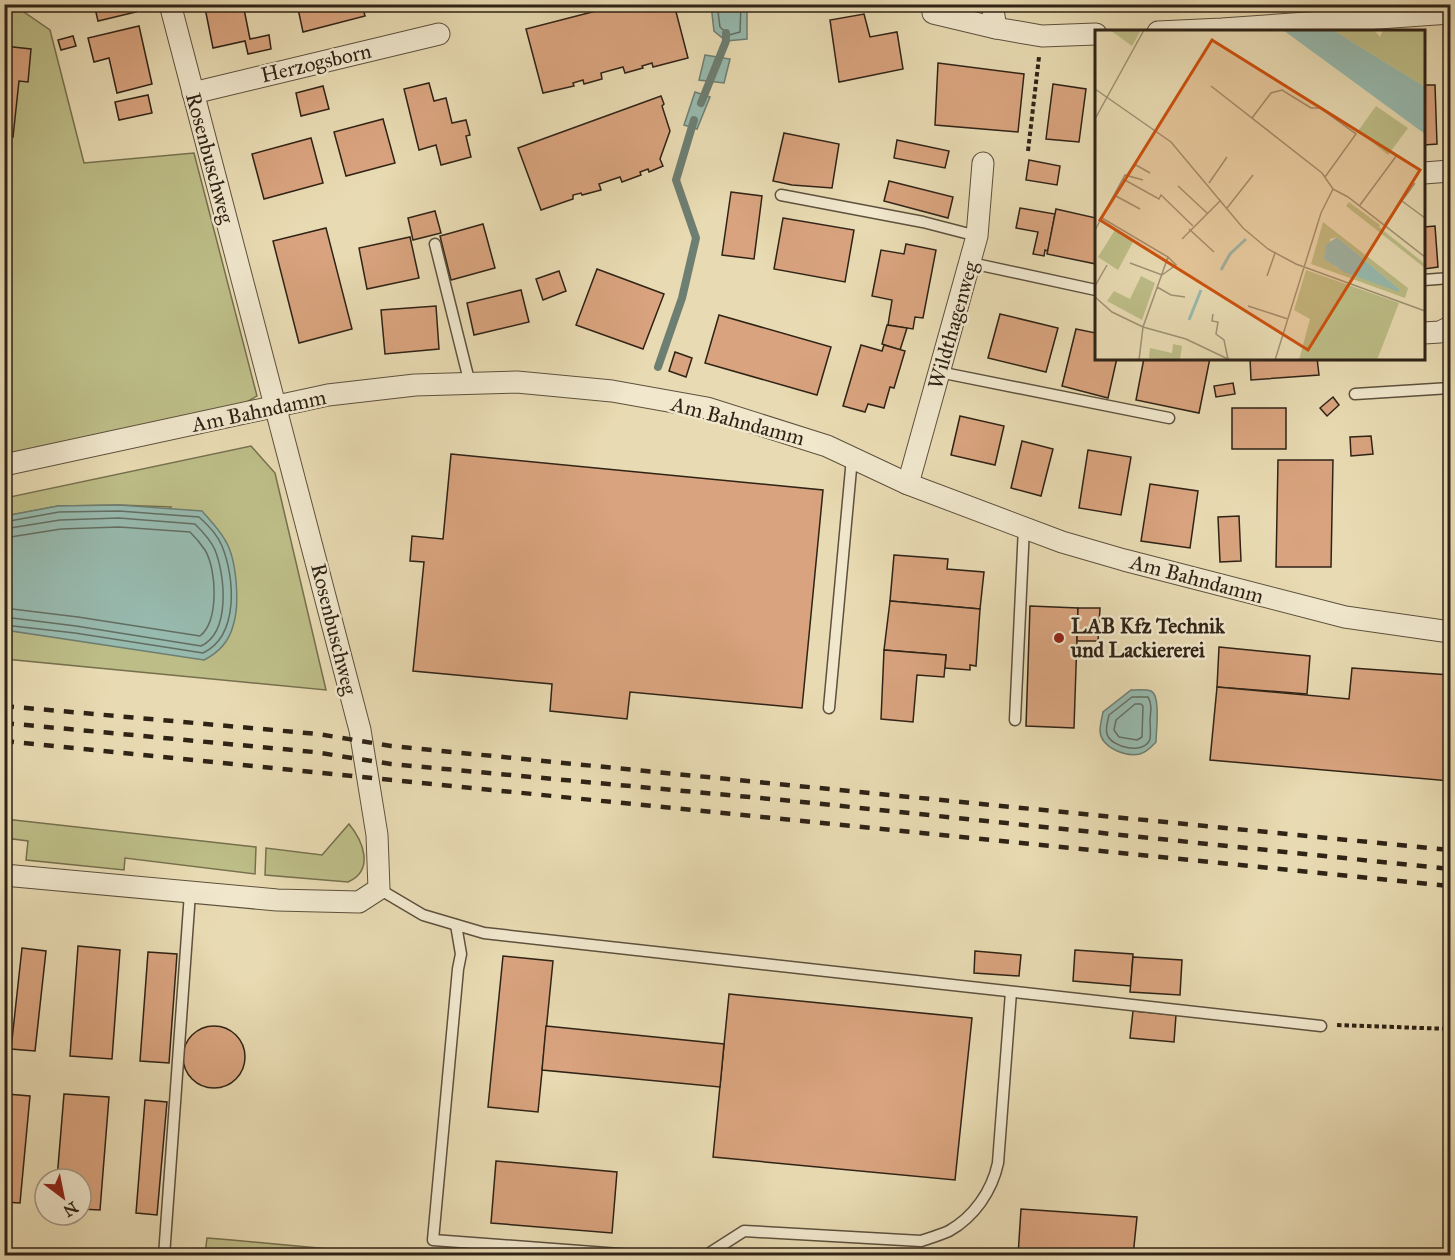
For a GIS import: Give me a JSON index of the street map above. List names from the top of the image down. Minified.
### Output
{"streets":{"street":["Herzogsborn","Rosenbuschweg","Wildthagenweg","Am Bahndamm"]},"crossings":[["Herzogsborn","Rosenbuschweg"],["Rosenbuschweg","Am Bahndamm"],["Wildthagenweg","Am Bahndamm"]],"places":["LAB Kfz Technik und Lackiererei"],"north":"bottom right"}
